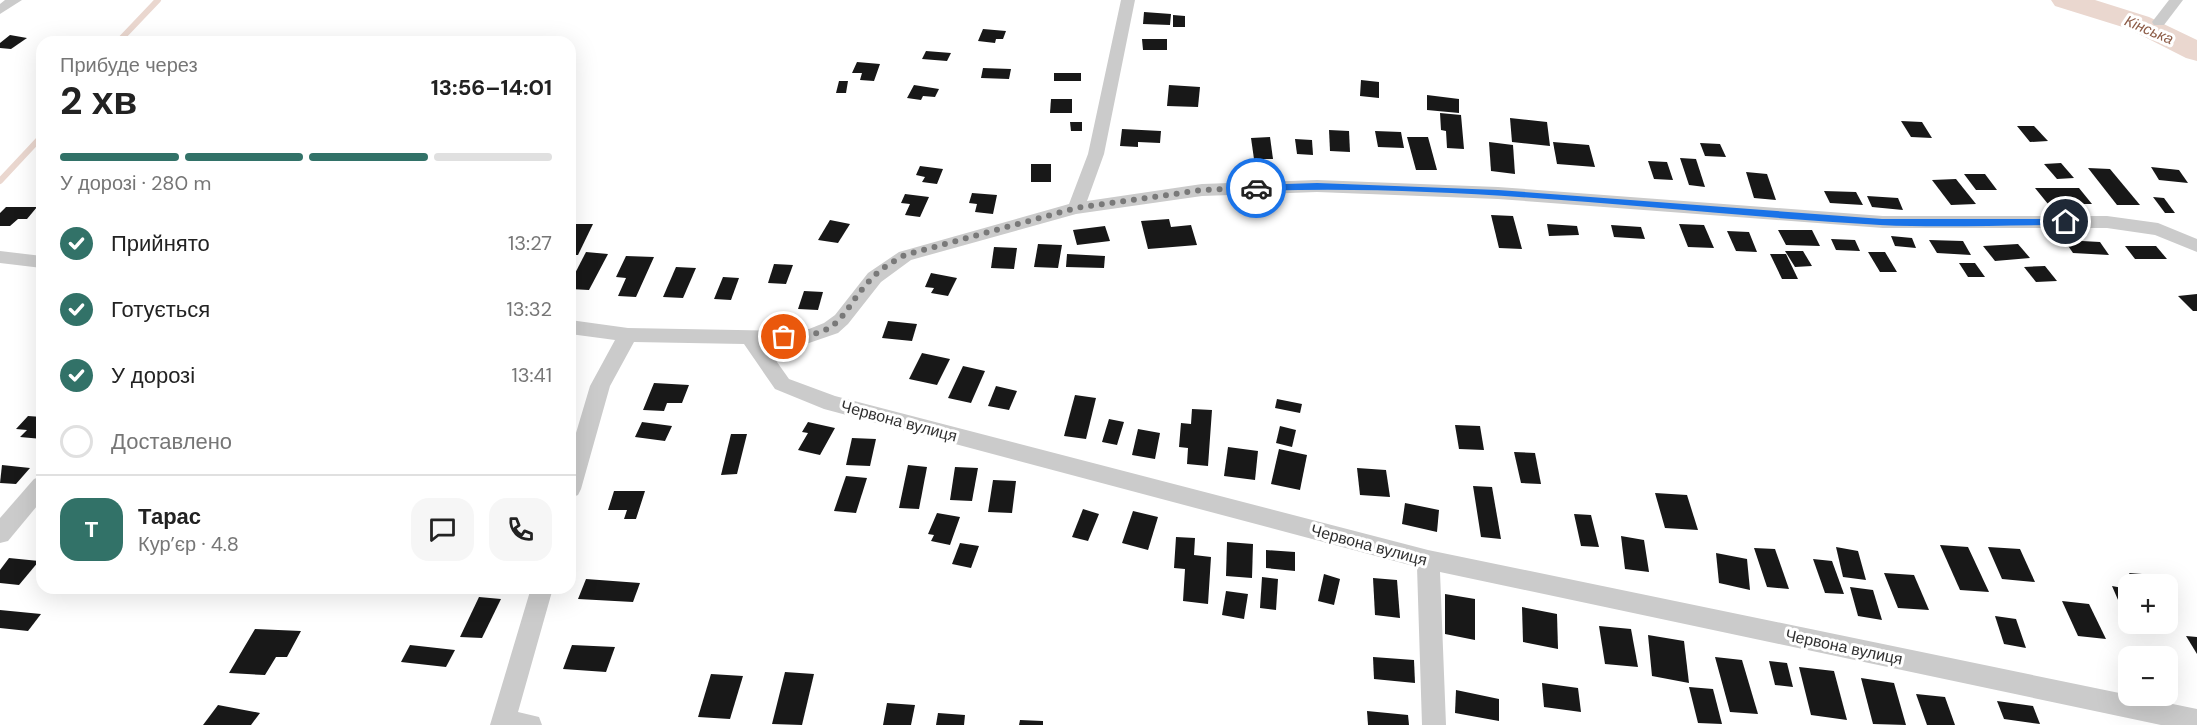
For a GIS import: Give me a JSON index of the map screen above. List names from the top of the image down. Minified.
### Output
{"streets":{"street":["Червона вулиця"]},"water":["Кінська"],"page":{"heading":["2 хв","Прибуде через","13:56–14:01"],"panel":["Тарас","Кур’єр · 4.8"],"bar":"У дорозі · 280 m","list":[["Прийнято","13:27"],["Готується","13:32"],["У дорозі","13:41"],"Доставлено"],"round":"Т","map_buttons":["+","−"]}}
